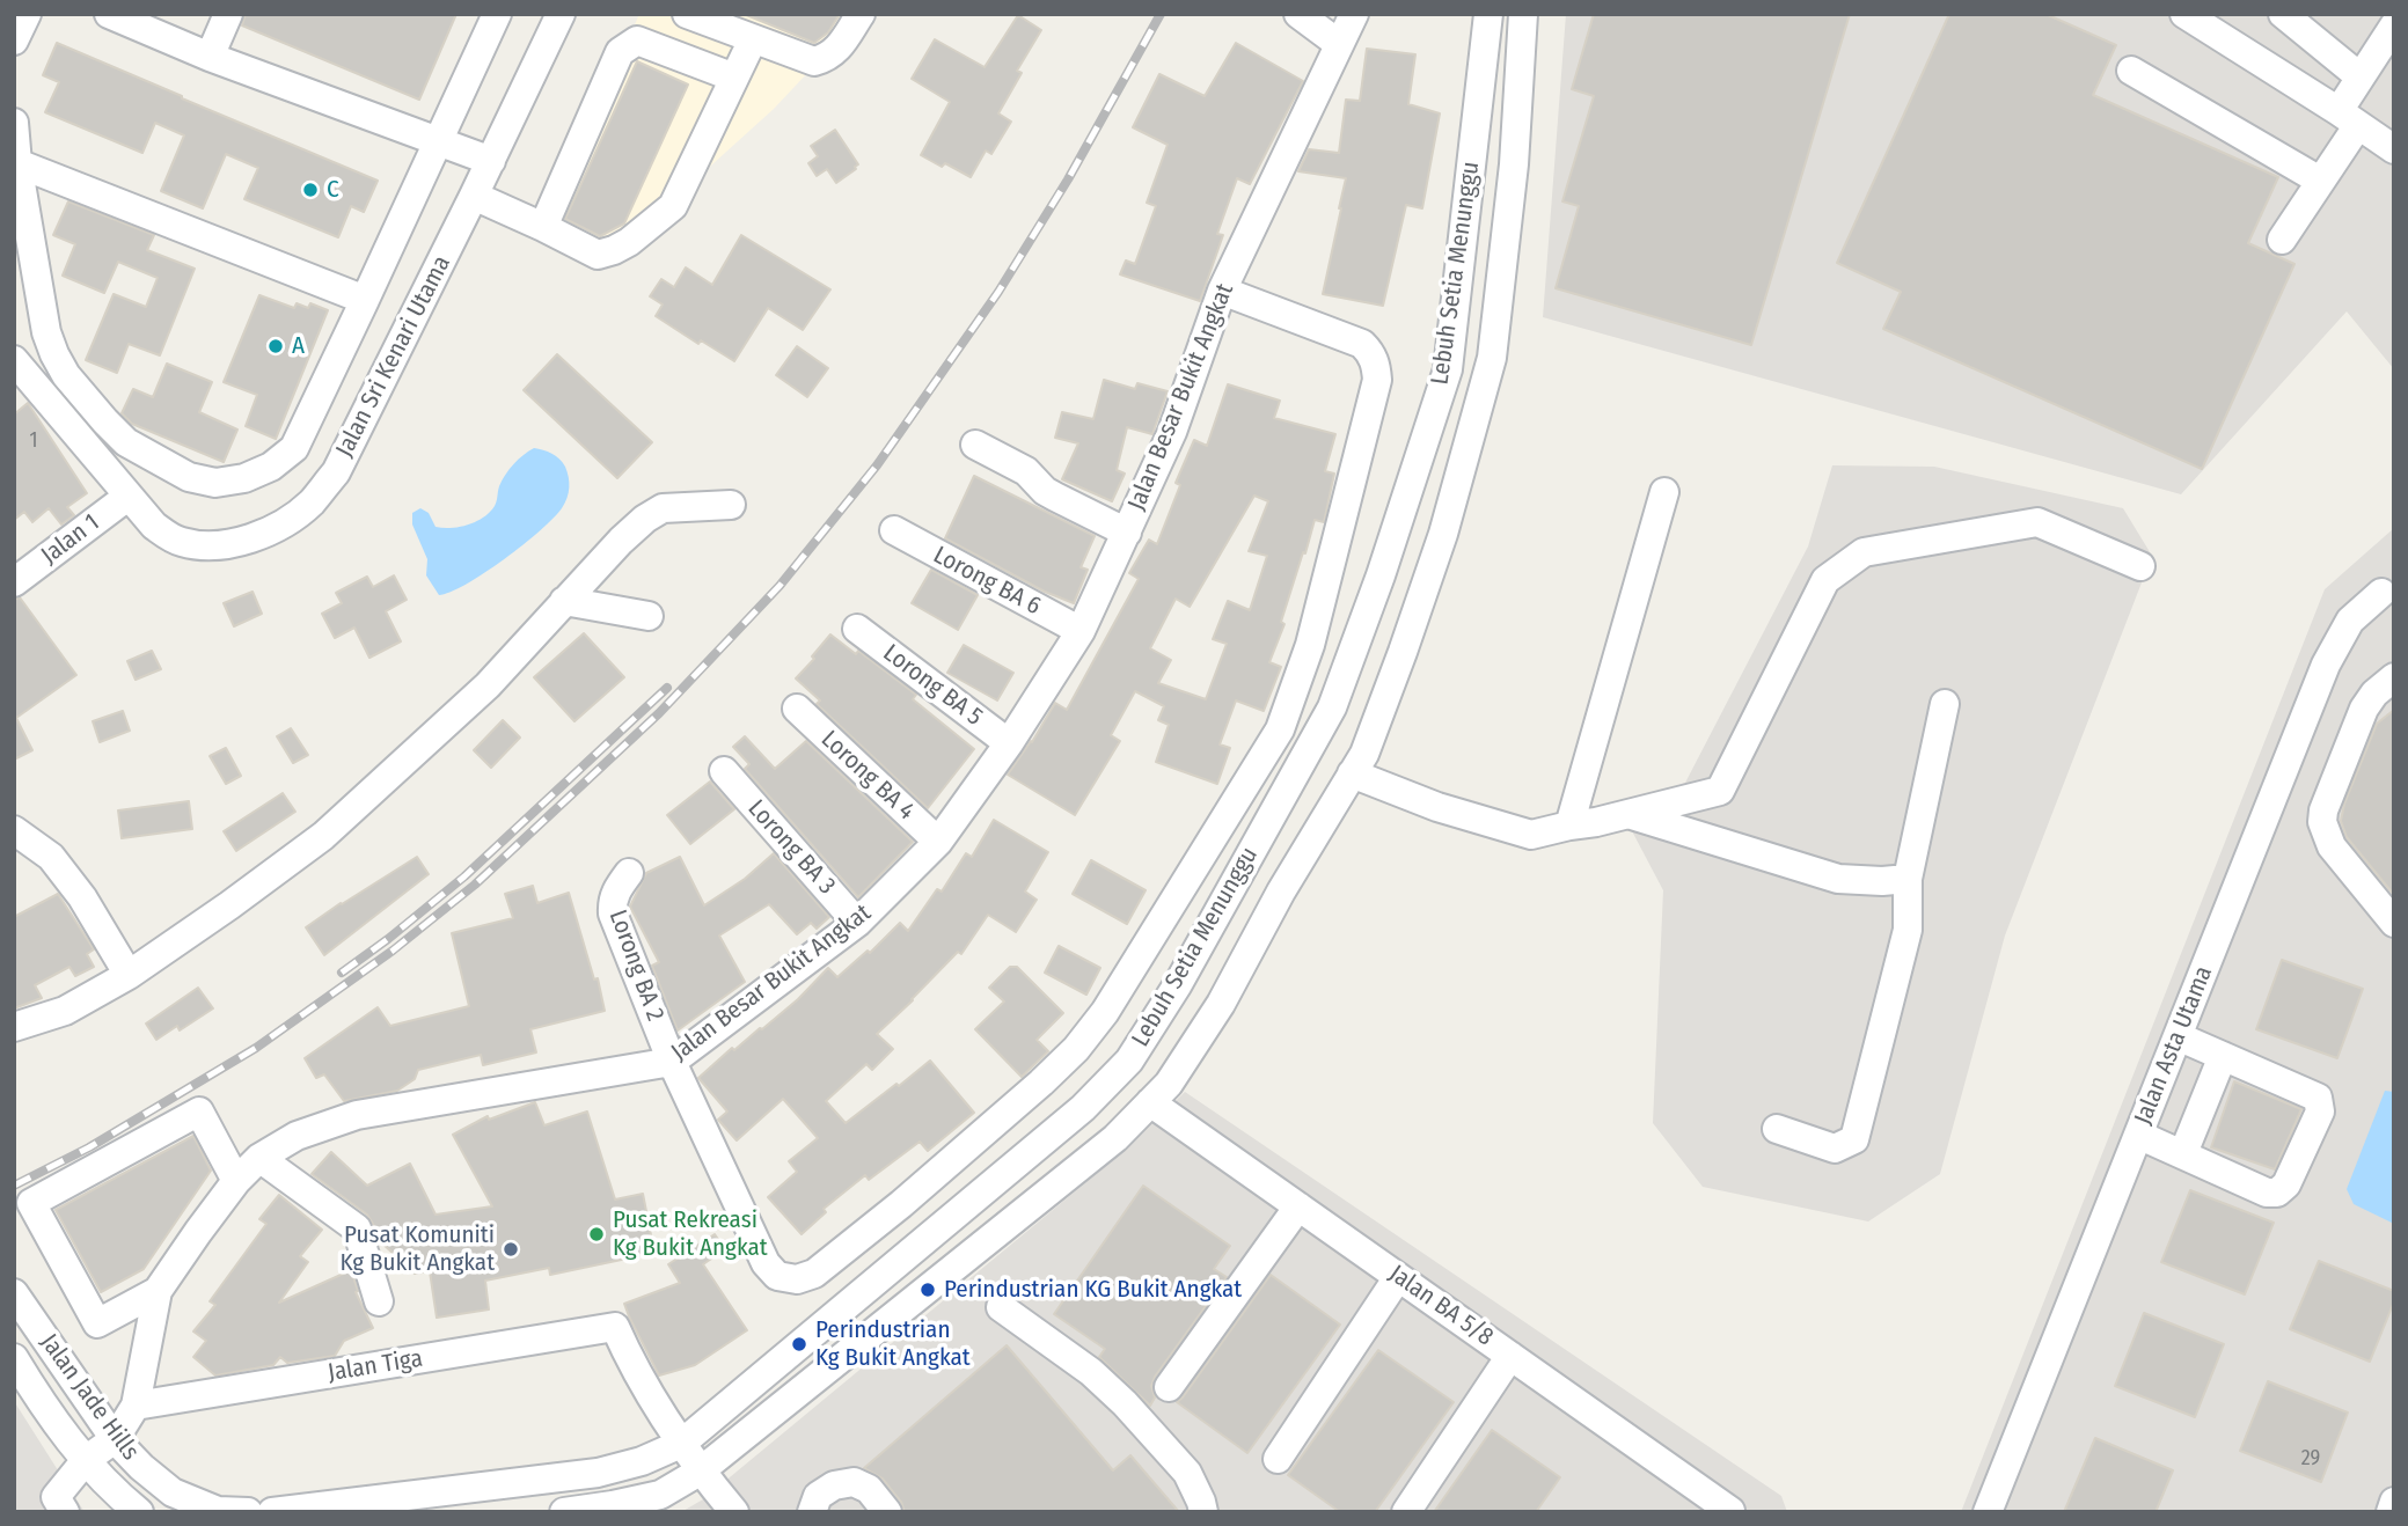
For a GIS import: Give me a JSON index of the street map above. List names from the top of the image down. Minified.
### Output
{"streets":{"street":["Lebuh Setia Menunggu","Jalan Sri Kenari Utama","Jalan Besar Bukit Angkat","Jalan 1","Lorong BA 6","Lorong BA 5","Lorong BA 4","Lorong BA 3","Lorong BA 2","Jalan Asta Utama","Jalan BA 5/8","Jalan Tiga","Jalan Jade Hills"]},"crossings":[["Lebuh Setia Menunggu","Jalan BA 5/8"],["Lebuh Setia Menunggu","Jalan Tiga"],["Jalan Sri Kenari Utama","Jalan 1"],["Jalan Besar Bukit Angkat","Lorong BA 6"],["Jalan Besar Bukit Angkat","Lorong BA 5"],["Jalan Besar Bukit Angkat","Lorong BA 4"],["Jalan Besar Bukit Angkat","Lorong BA 3"],["Jalan Besar Bukit Angkat","Lorong BA 2"],["Jalan Besar Bukit Angkat","Jalan Tiga"],["Jalan Besar Bukit Angkat","Jalan Jade Hills"]],"places":["C","A","Pusat Rekreasi Kg Bukit Angkat","Pusat Komuniti Kg Bukit Angkat","Perindustrian KG Bukit Angkat","Perindustrian Kg Bukit Angkat"],"house_numbers":["1","29"]}
